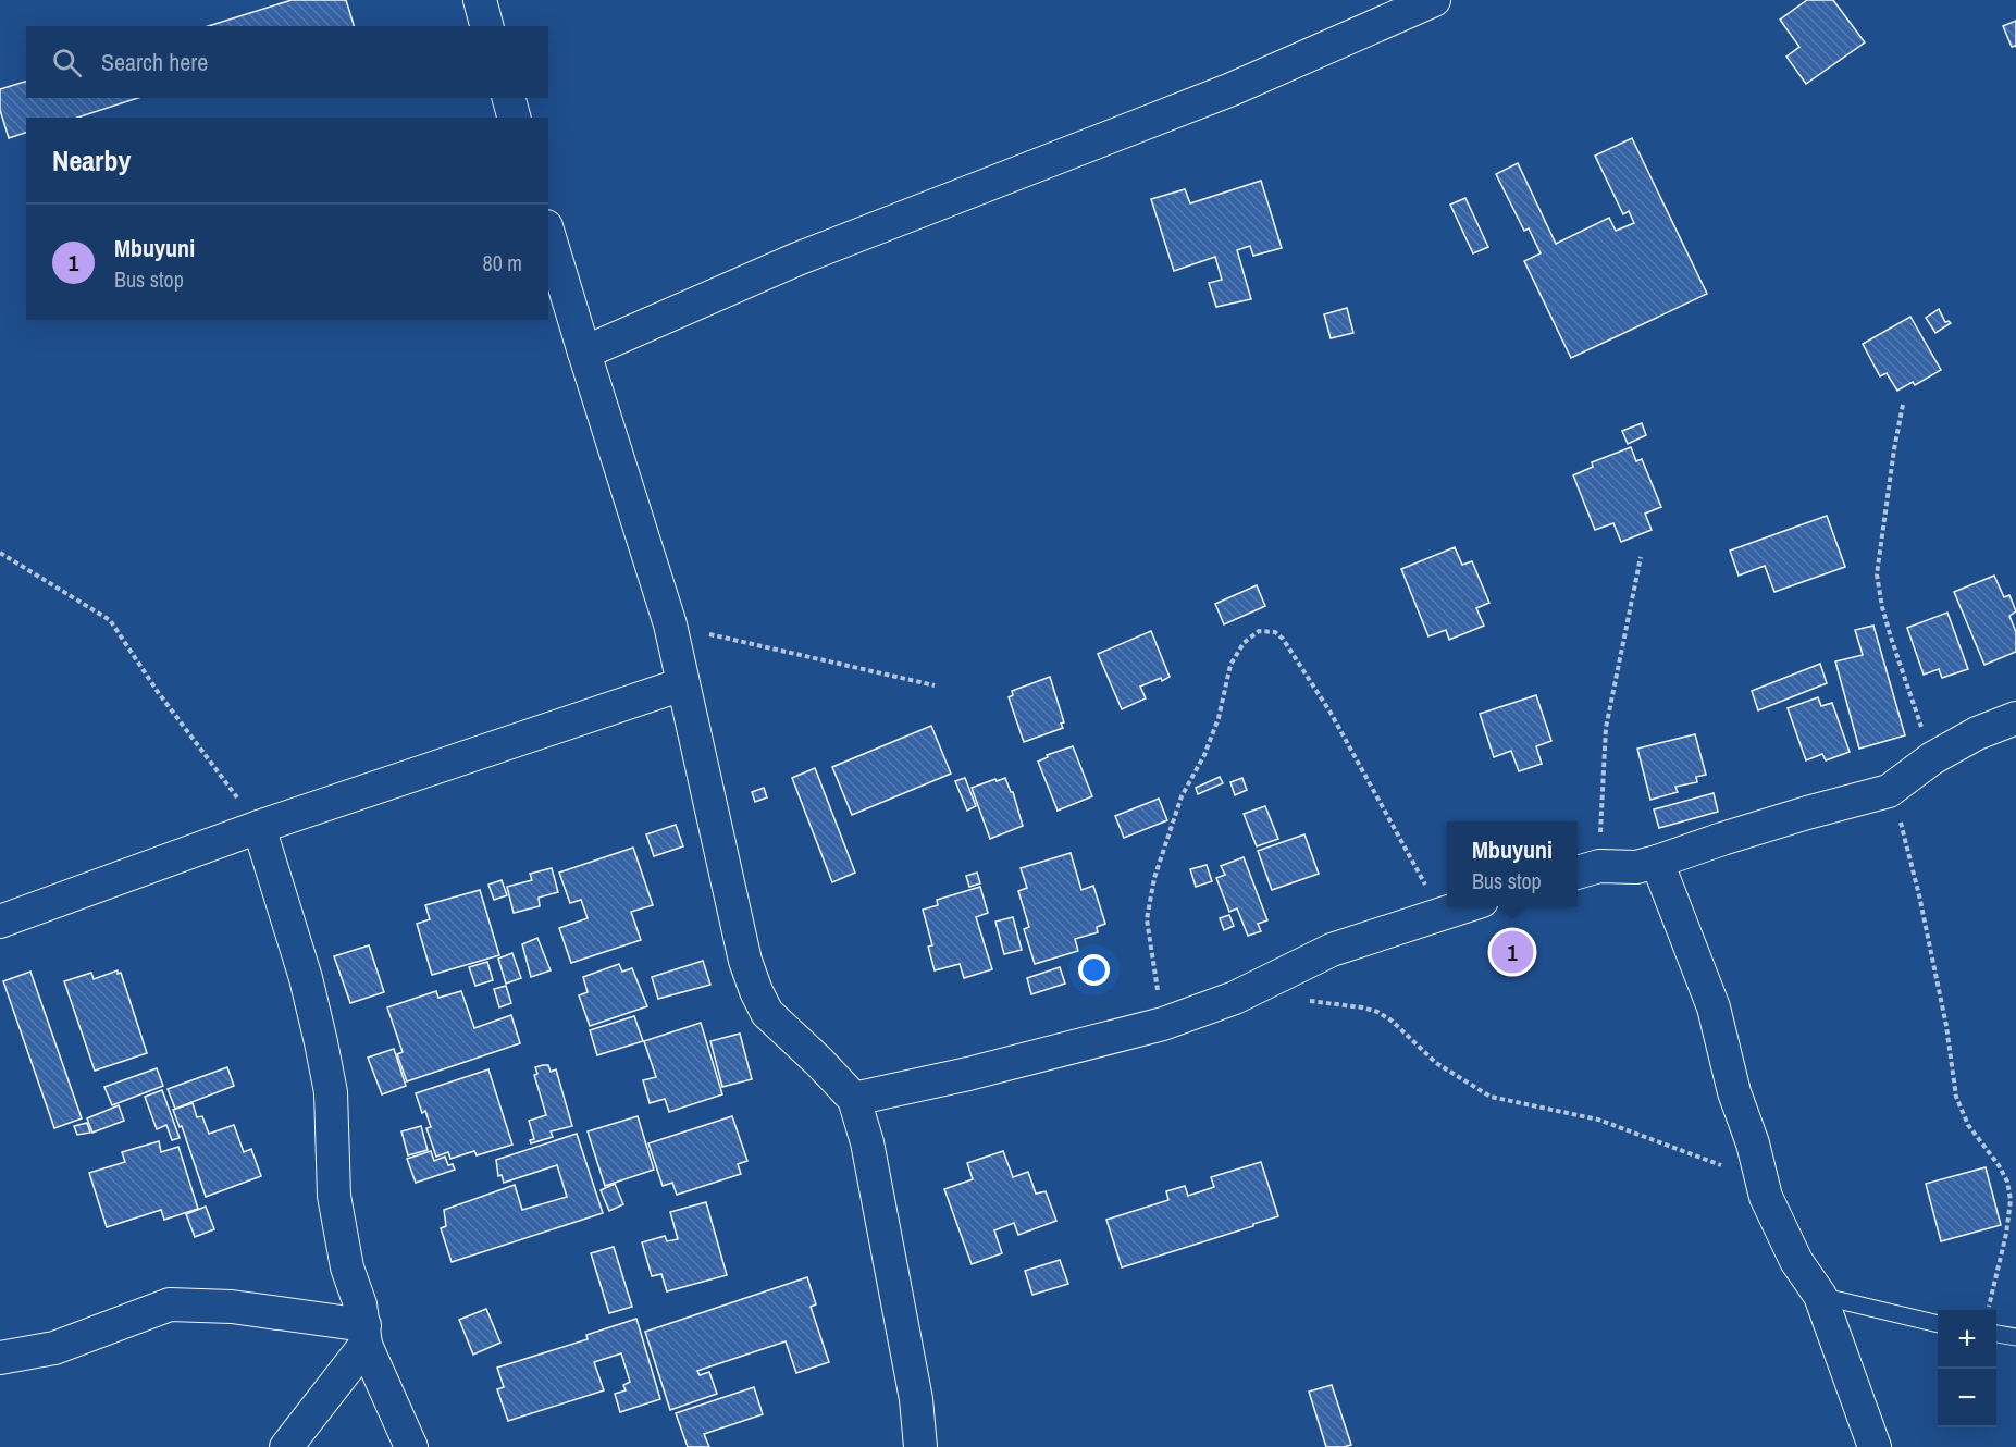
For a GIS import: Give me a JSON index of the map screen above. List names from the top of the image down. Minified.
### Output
{"page":{"search":"Search here","heading":"Nearby","list":[{"mark":"1","name":"Mbuyuni","note":"Bus stop","value":"80 m"}],"popup":["Mbuyuni","Bus stop"],"pins":"1","map_buttons":["+","−"]}}
